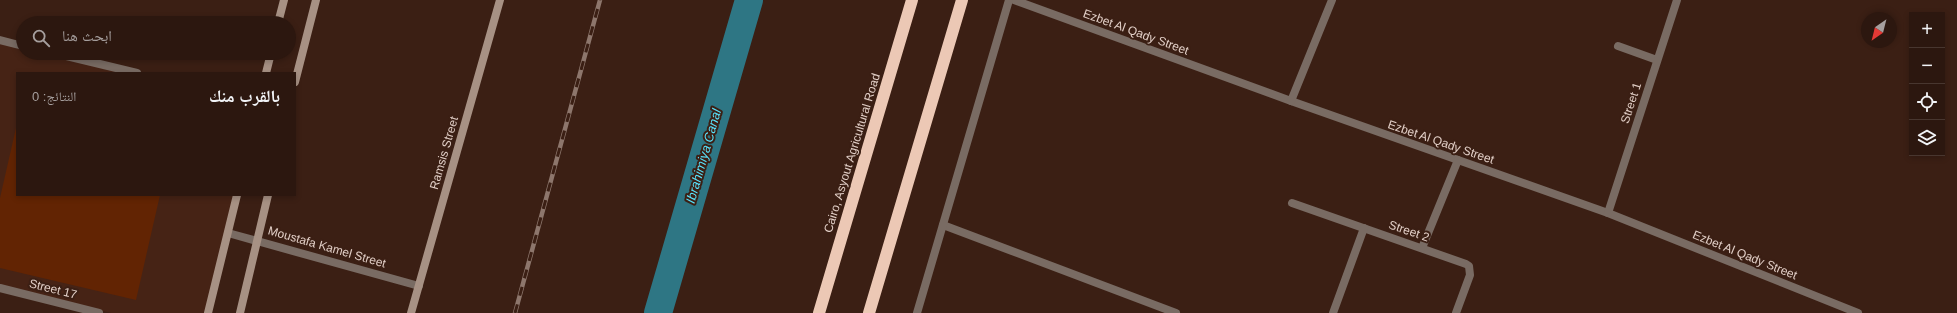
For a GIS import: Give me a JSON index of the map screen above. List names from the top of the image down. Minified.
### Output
{"streets":{"highway":["Cairo, Asyout Agricultural Road"],"main road":["Ramsis Street"],"street":["Ezbet Al Qady Street","Street 1","Street 2","Moustafa Kamel Street","Street 17"]},"crossings":[["Ezbet Al Qady Street","Street 1"],["Ramsis Street","Moustafa Kamel Street"]],"water":["Ibrahimiya Canal"],"north":"bottom left","page":{"map_buttons":["+","−"],"search":"ابحث هنا","heading":["بالقرب منك","النتائج: 0"]}}
